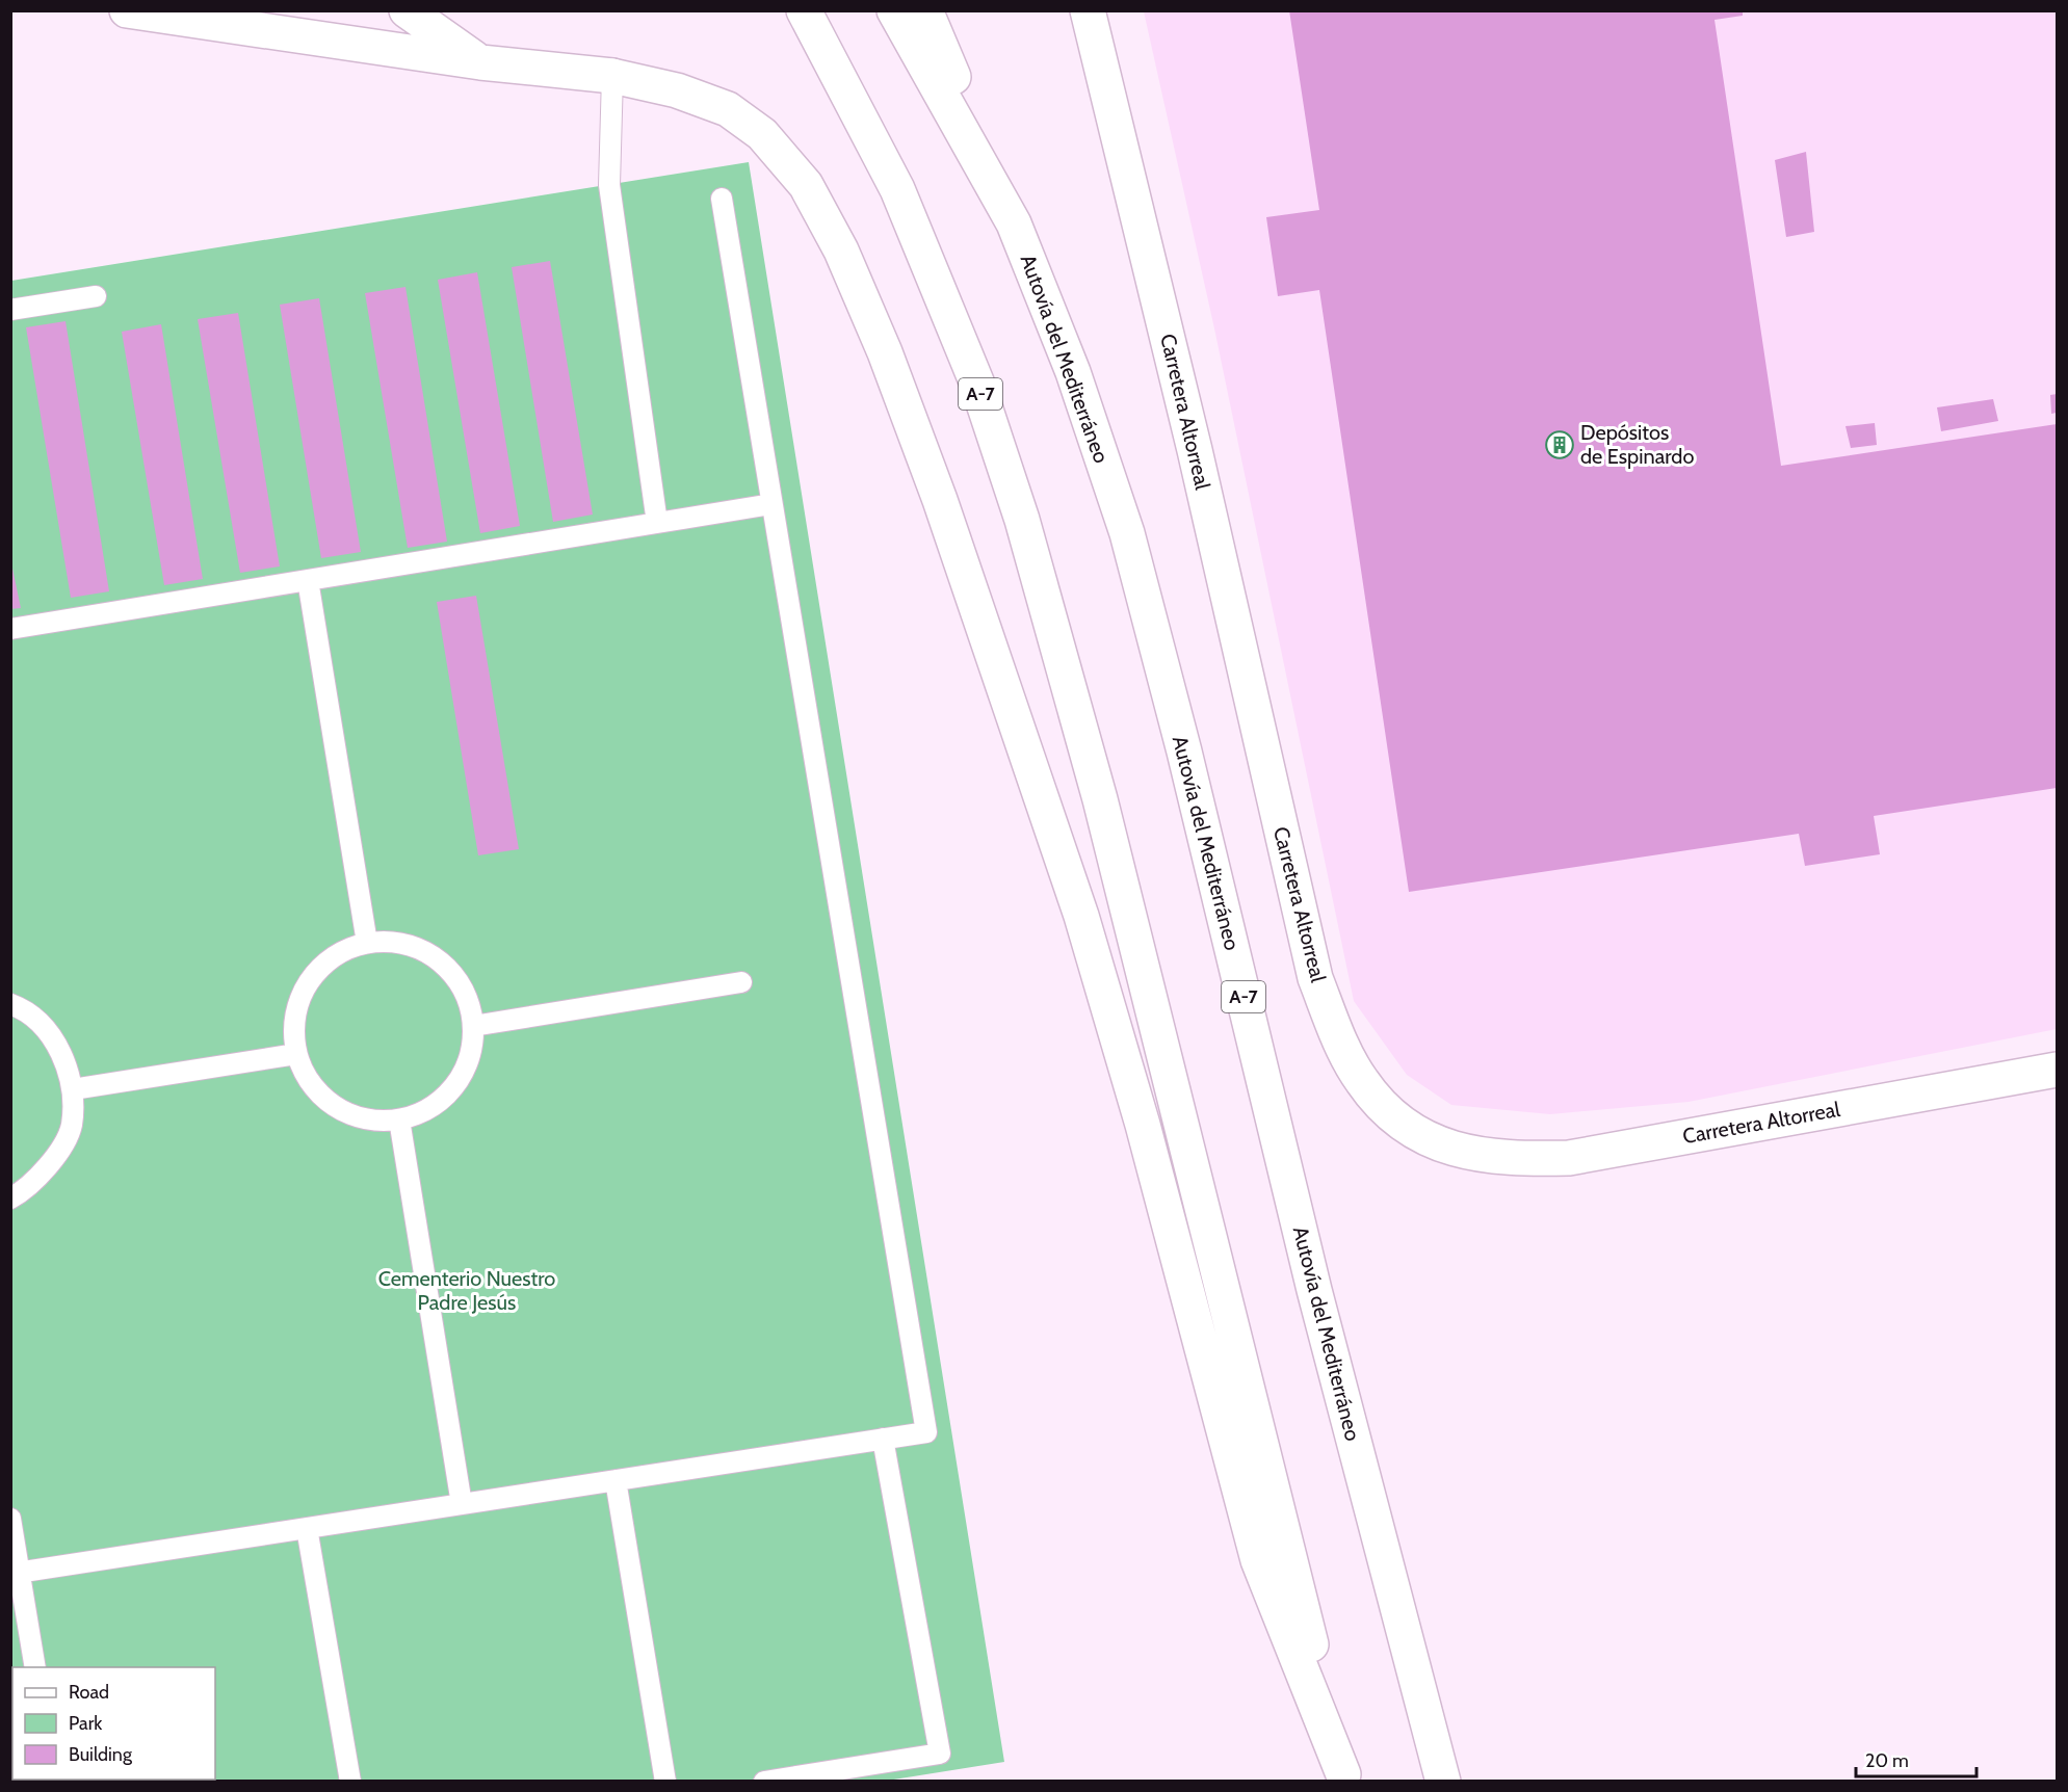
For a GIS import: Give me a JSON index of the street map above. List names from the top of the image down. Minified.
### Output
{"streets":{"main road":["Autovía del Mediterráneo","A-7","Carretera Altorreal"]},"parks":["Cementerio Nuestro Padre Jesús"],"places":{"building":["Depósitos de Espinardo"]},"legend":["Road","Park","Building"],"scale_bar":"20 m"}
